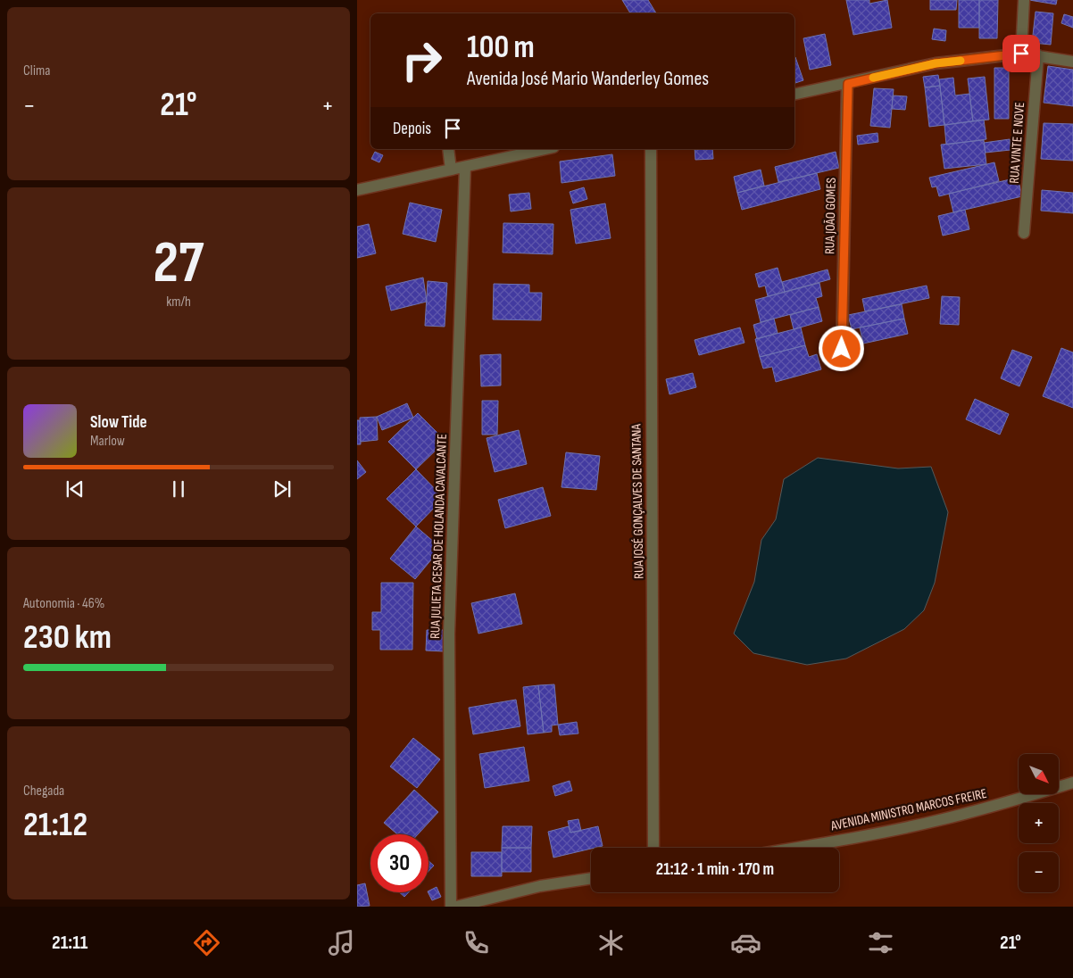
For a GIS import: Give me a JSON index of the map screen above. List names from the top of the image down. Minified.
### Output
{"streets":{"street":["RUA VINTE E NOVE","RUA JOÃO GOMES","RUA JOSÉ GONÇALVES DE SANTANA","RUA JULIETA CESAR DE HOLANDA CAVALCANTE","AVENIDA MINISTRO MARCOS FREIRE"]},"north":"bottom right","page":{"tile":["Clima",["27","km/h"],["Autonomia · 46%","230 km"],["Chegada","21:12"]],"turn":["100 m","Avenida José Mario Wanderley Gomes"],"heat":["−","21°","+"],"then":"Depois","song":["Slow Tide","Marlow"],"map_buttons":["+","−"],"limit":"30","trip":"21:12 · 1 min · 170 m","tabs":["21:11","21°"]}}
